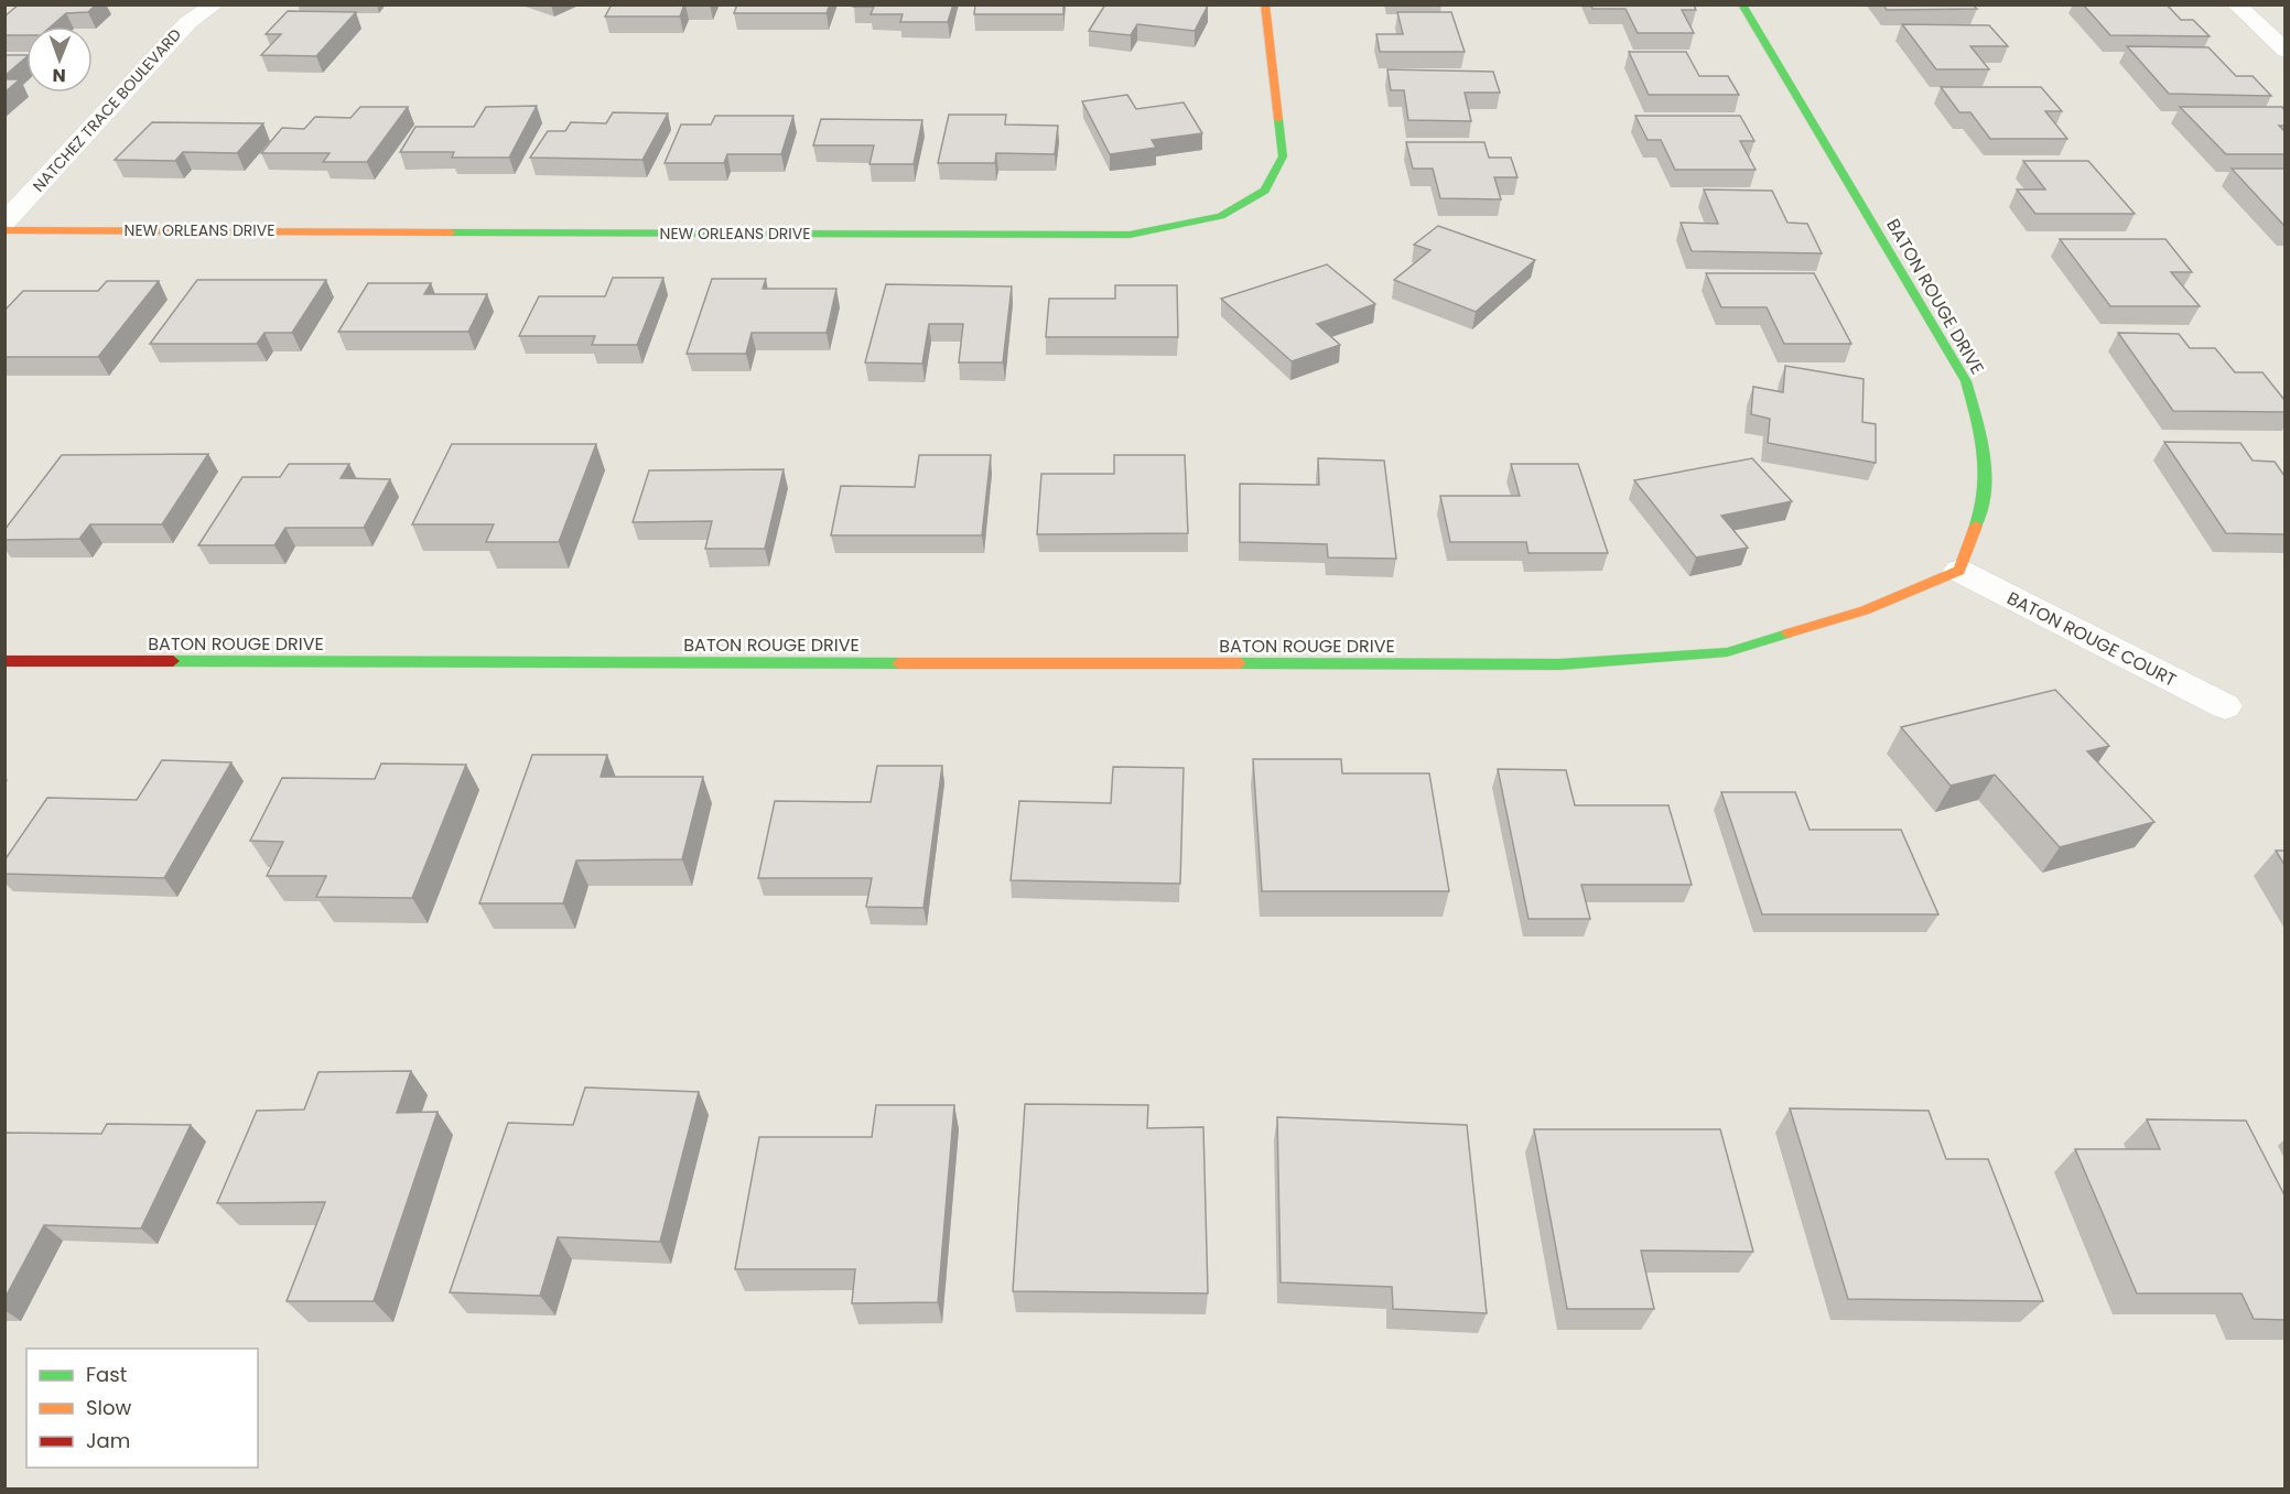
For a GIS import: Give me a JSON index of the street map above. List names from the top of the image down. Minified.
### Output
{"streets":{"street":["NATCHEZ TRACE BOULEVARD","NEW ORLEANS DRIVE","BATON ROUGE DRIVE","BATON ROUGE COURT"]},"crossings":[["BATON ROUGE DRIVE","BATON ROUGE COURT"]],"legend":["Fast","Slow","Jam"],"north":"bottom"}
